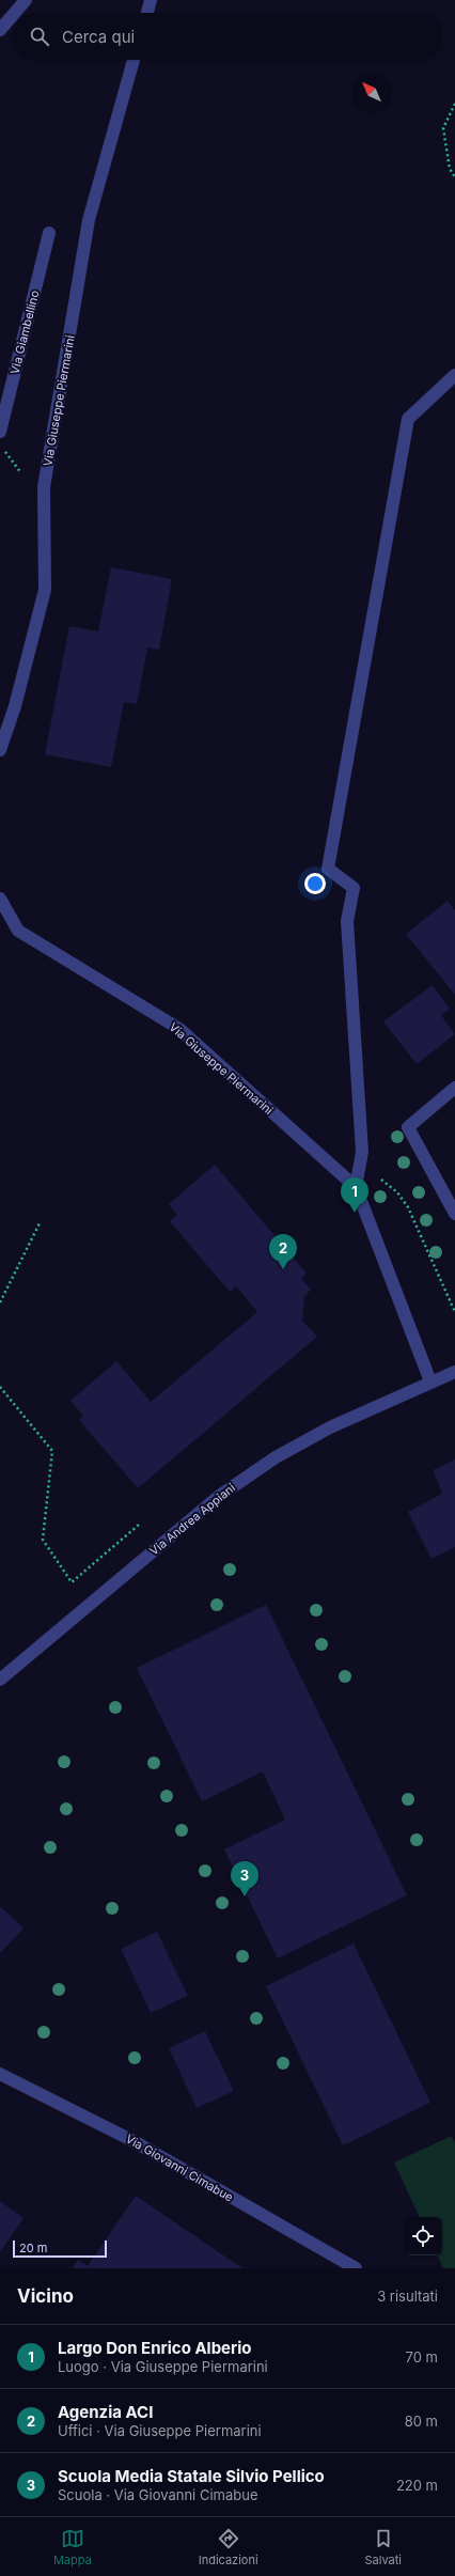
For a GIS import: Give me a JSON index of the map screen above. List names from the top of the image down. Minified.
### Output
{"streets":{"street":["Via Giambellino","Via Giuseppe Piermarini","Via Andrea Appiani","Via Giovanni Cimabue"]},"crossings":[["Via Giuseppe Piermarini","Via Andrea Appiani"]],"scale_bar":"20 m","north":"top left","page":{"search":"Cerca qui","pins":["1","2","3"],"scale":"20 m","heading":["Vicino","3 risultati"],"list":[{"mark":"1","name":"Largo Don Enrico Alberio","note":"Luogo · Via Giuseppe Piermarini","value":"70 m"},{"mark":"2","name":"Agenzia ACI","note":"Uffici · Via Giuseppe Piermarini","value":"80 m"},{"mark":"3","name":"Scuola Media Statale Silvio Pellico","note":"Scuola · Via Giovanni Cimabue","value":"220 m"}],"nav":["Mappa","Indicazioni","Salvati"]}}
